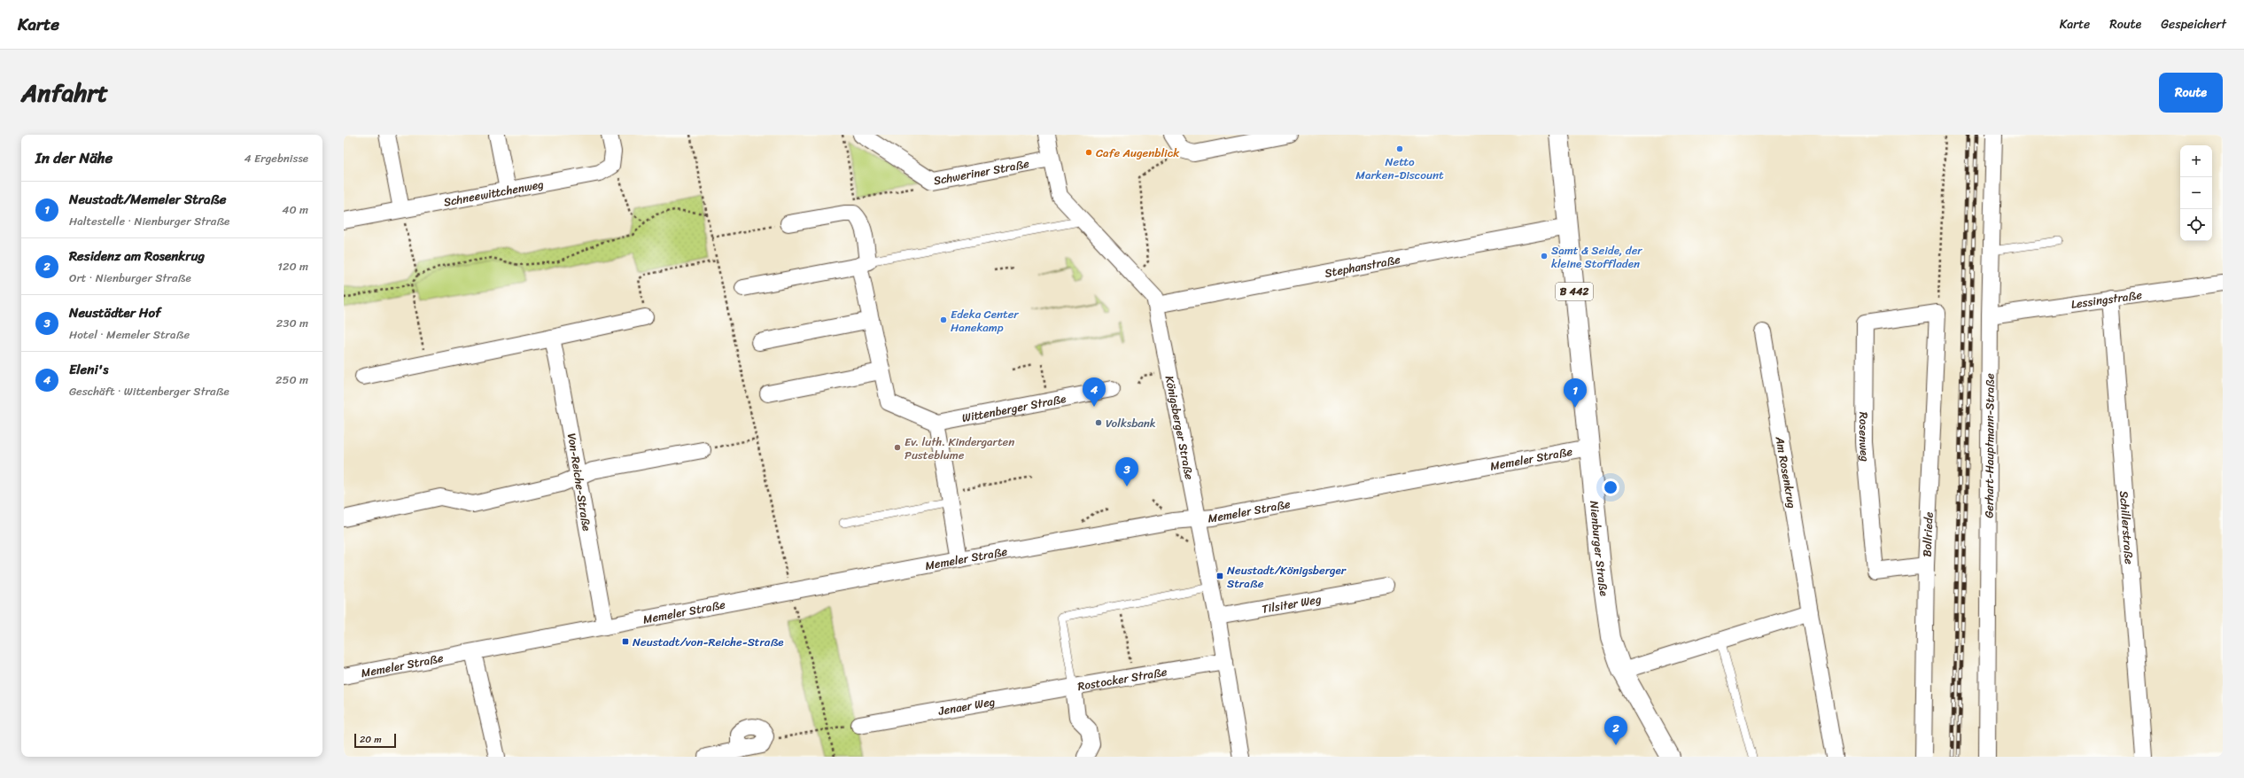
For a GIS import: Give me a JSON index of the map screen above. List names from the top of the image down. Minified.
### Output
{"streets":{"main road":["B 442","Nienburger Straße"],"street":["Schweriner Straße","Schneewittchenweg","Stephanstraße","Lessingstraße","Wittenberger Straße","Königsberger Straße","Rosenweg","Gerhart-Hauptmann-Straße","Memeler Straße","Am Rosenkrug","Von-Reiche-Straße","Schillerstraße","Bollriede","Tilsiter Weg","Rostocker Straße","Jenaer Weg"]},"crossings":[["Schweriner Straße","Königsberger Straße"],["Stephanstraße","Königsberger Straße"],["Stephanstraße","Nienburger Straße"],["Lessingstraße","Gerhart-Hauptmann-Straße"],["Lessingstraße","Schillerstraße"],["Königsberger Straße","Memeler Straße"],["Königsberger Straße","Tilsiter Weg"],["Königsberger Straße","Rostocker Straße"],["Rosenweg","Bollriede"],["Memeler Straße","Von-Reiche-Straße"],["Memeler Straße","Nienburger Straße"],["Rostocker Straße","Jenaer Weg"]],"places":{"other":["Netto Marken-Discount","Cafe Augenblick","Samt & Seide, der kleine Stoffladen","Edeka Center Hanekamp","Volksbank","Ev. luth. Kindergarten Pusteblume"],"transit":["Neustadt/Königsberger Straße","Neustadt/von-Reiche-Straße"]},"scale_bar":"20 m","page":{"header":"Karte","nav":["Karte","Route","Gespeichert"],"title":"Anfahrt","buttons":"Route","heading":["In der Nähe","4 Ergebnisse"],"map_buttons":["+","−"],"list":[{"mark":"1","name":"Neustadt/Memeler Straße","note":"Haltestelle · Nienburger Straße","value":"40 m"},{"mark":"2","name":"Residenz am Rosenkrug","note":"Ort · Nienburger Straße","value":"120 m"},{"mark":"3","name":"Neustädter Hof","note":"Hotel · Memeler Straße","value":"230 m"},{"mark":"4","name":"Eleni's","note":"Geschäft · Wittenberger Straße","value":"250 m"}],"pins":["4","1","3","2"],"scale":"20 m"}}
